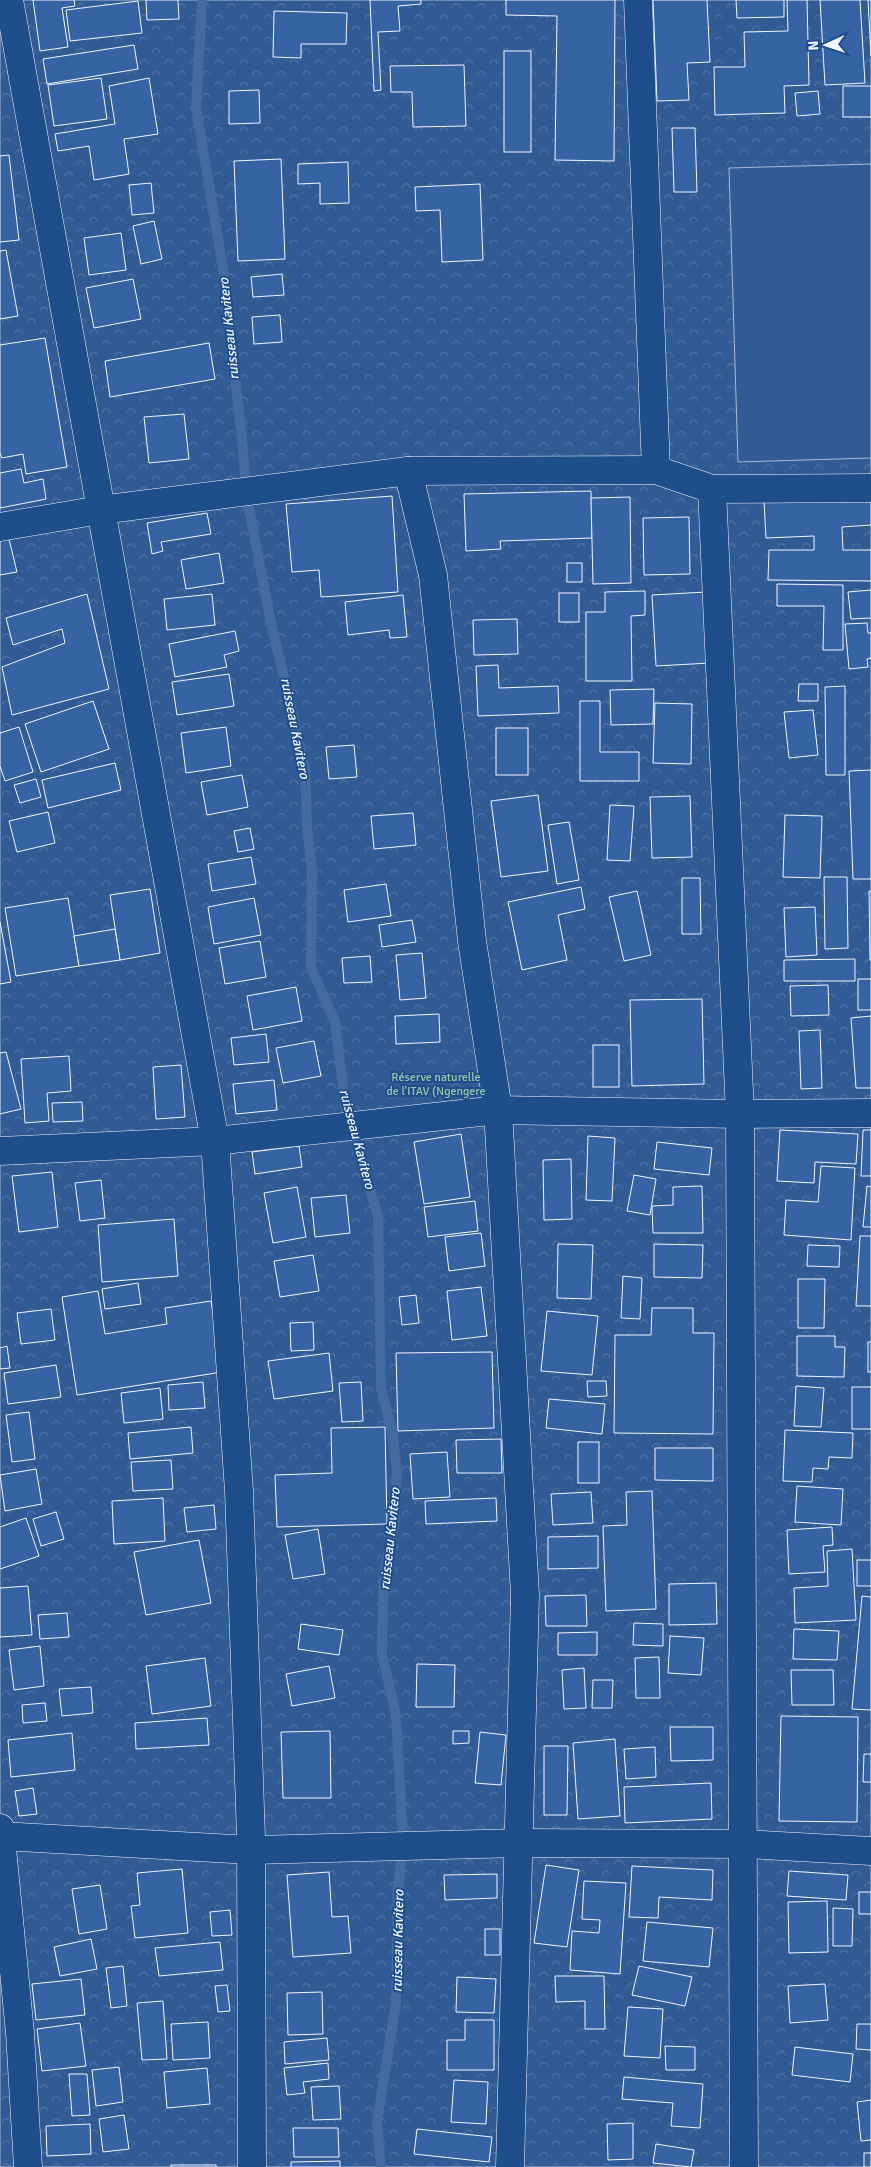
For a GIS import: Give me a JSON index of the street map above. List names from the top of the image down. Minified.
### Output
{"water":["ruisseau Kavitero"],"parks":["Réserve naturelle de l'ITAV (Ngengere"],"north":"left"}
